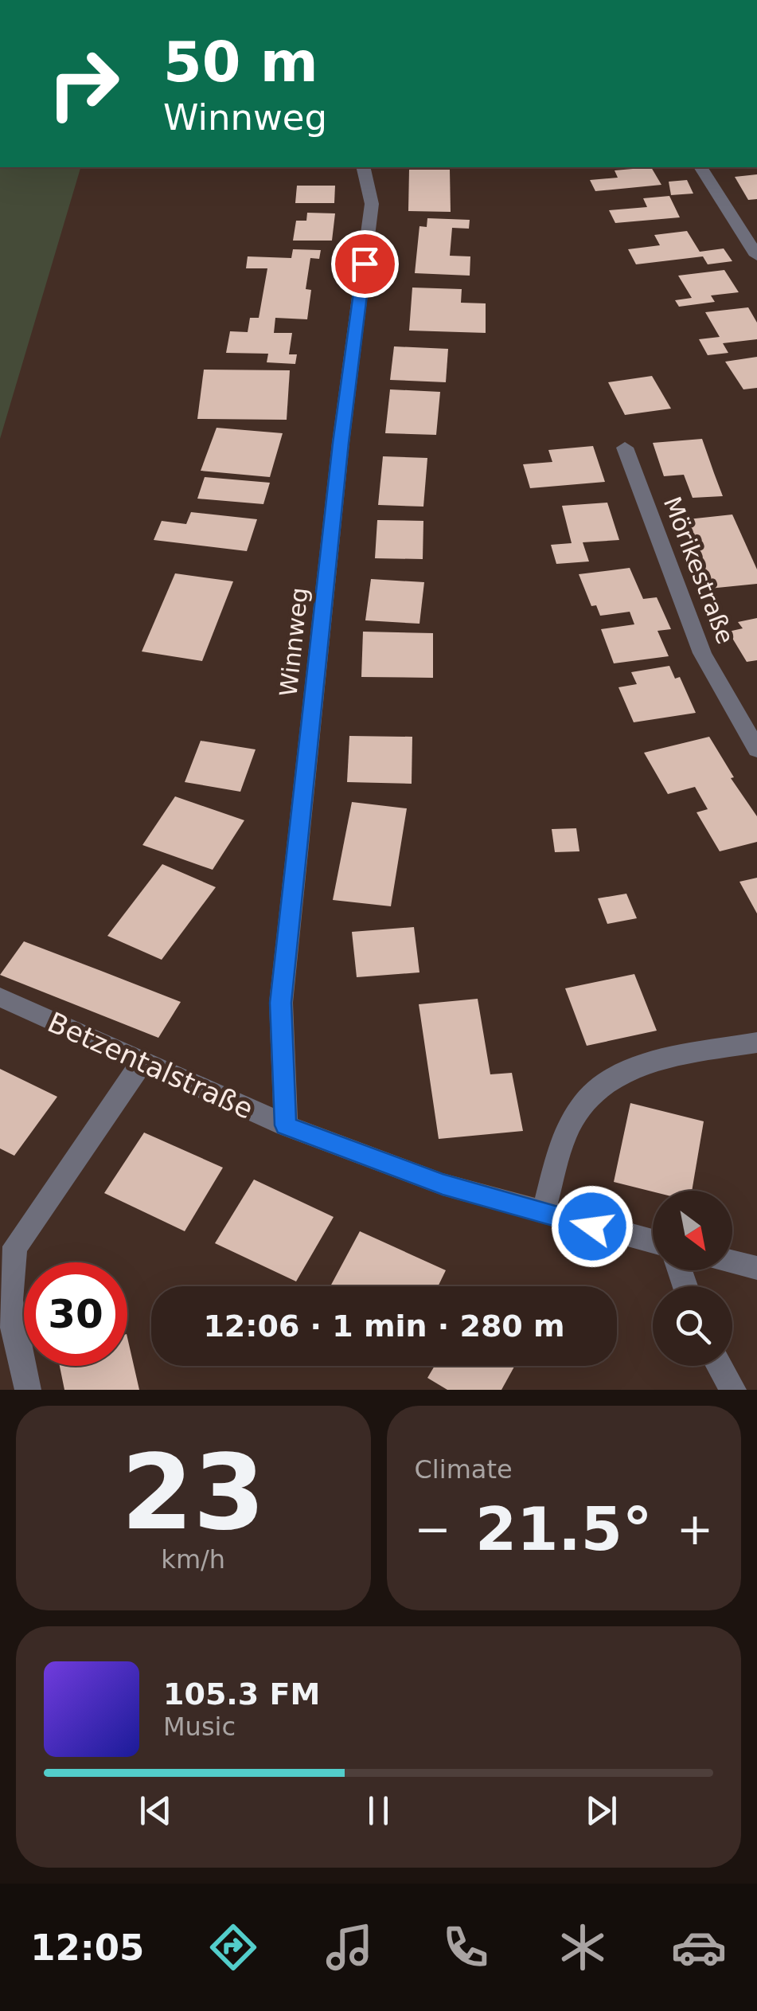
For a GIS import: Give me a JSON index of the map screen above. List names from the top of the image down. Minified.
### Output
{"streets":{"street":["Mörikestraße","Winnweg","Betzentalstraße"]},"crossings":[["Winnweg","Betzentalstraße"]],"north":"bottom right","page":{"turn":["50 m","Winnweg"],"limit":"30","trip":"12:06 · 1 min · 280 m","tile":[["23","km/h"],"Climate"],"heat":["−","21.5°","+"],"song":["105.3 FM","Music"],"tabs":"12:05"}}
